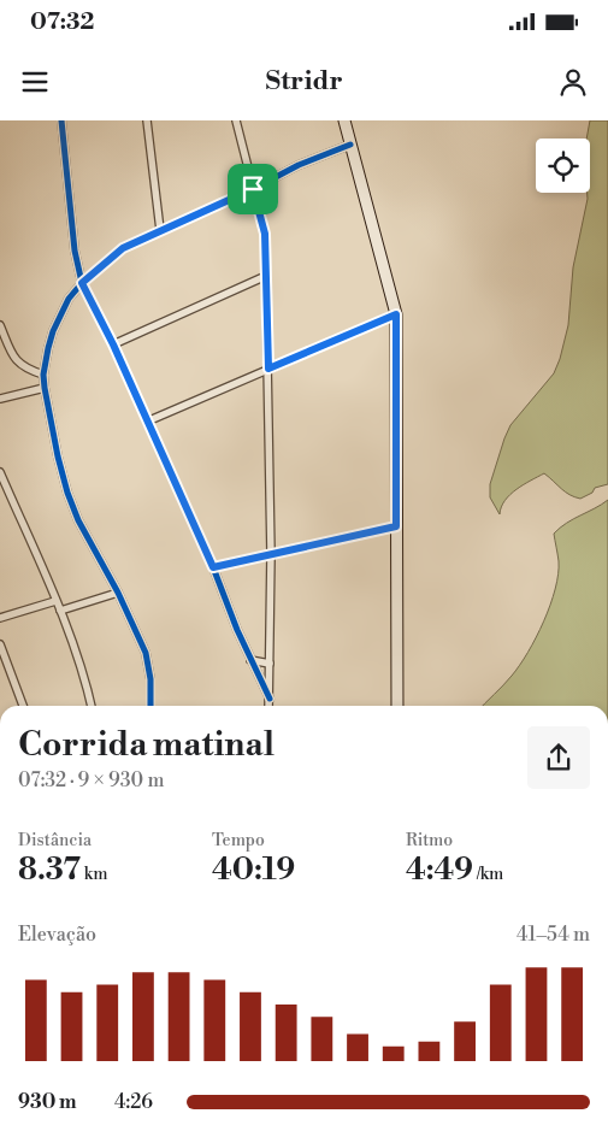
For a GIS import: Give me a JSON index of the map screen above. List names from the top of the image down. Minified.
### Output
{"page":{"status":"07:32","header":"Stridr","heading":["Corrida matinal","07:32 · 9 × 930 m"],"stats":[["Distância","8.37 km"],["Tempo","40:19"],["Ritmo","4:49 /km"]],"chart":["Elevação","41–54 m"],"list":[{"name":"930 m","note":"4:26"}]}}
